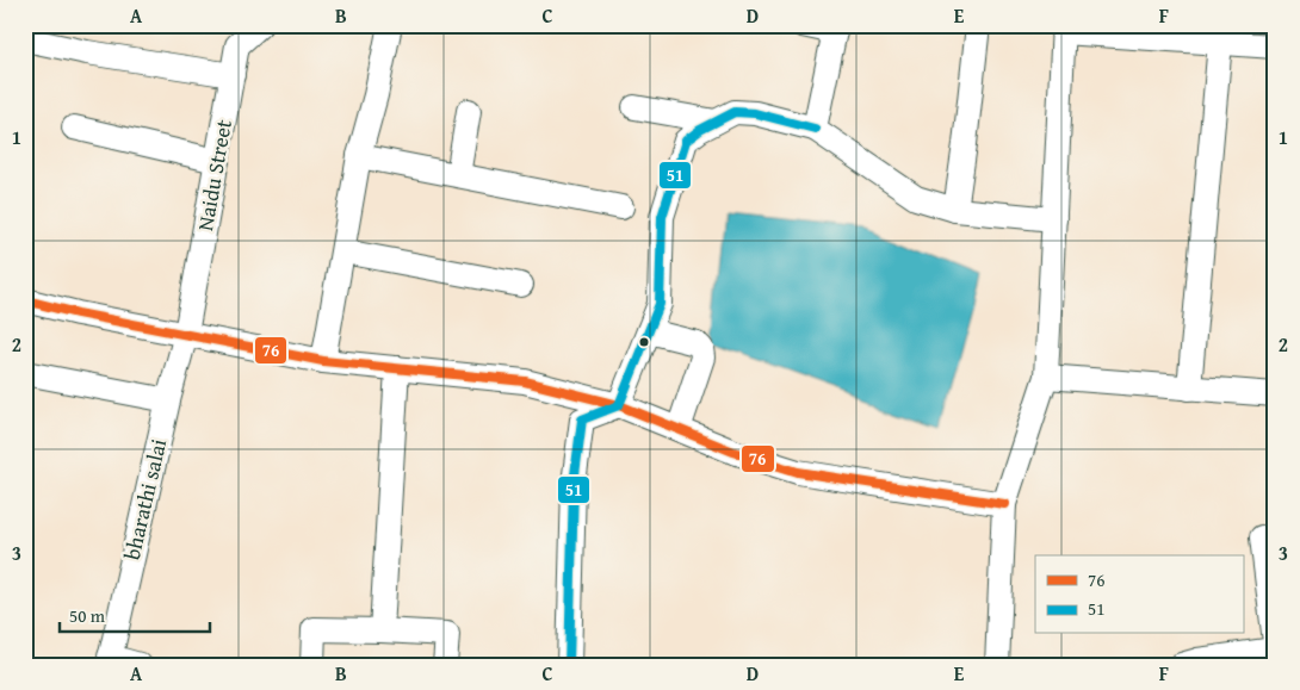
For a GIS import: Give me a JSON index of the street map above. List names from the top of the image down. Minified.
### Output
{"streets":{"street":["Naidu Street","bharathi salai"]},"crossings":[["Naidu Street","bharathi salai"]],"lines":["transit line 51","transit line 76"],"legend":["76","51"],"scale_bar":"50 m","grid":{"columns":["A","B","C","D","E","F"],"rows":["1","2","3"]}}
